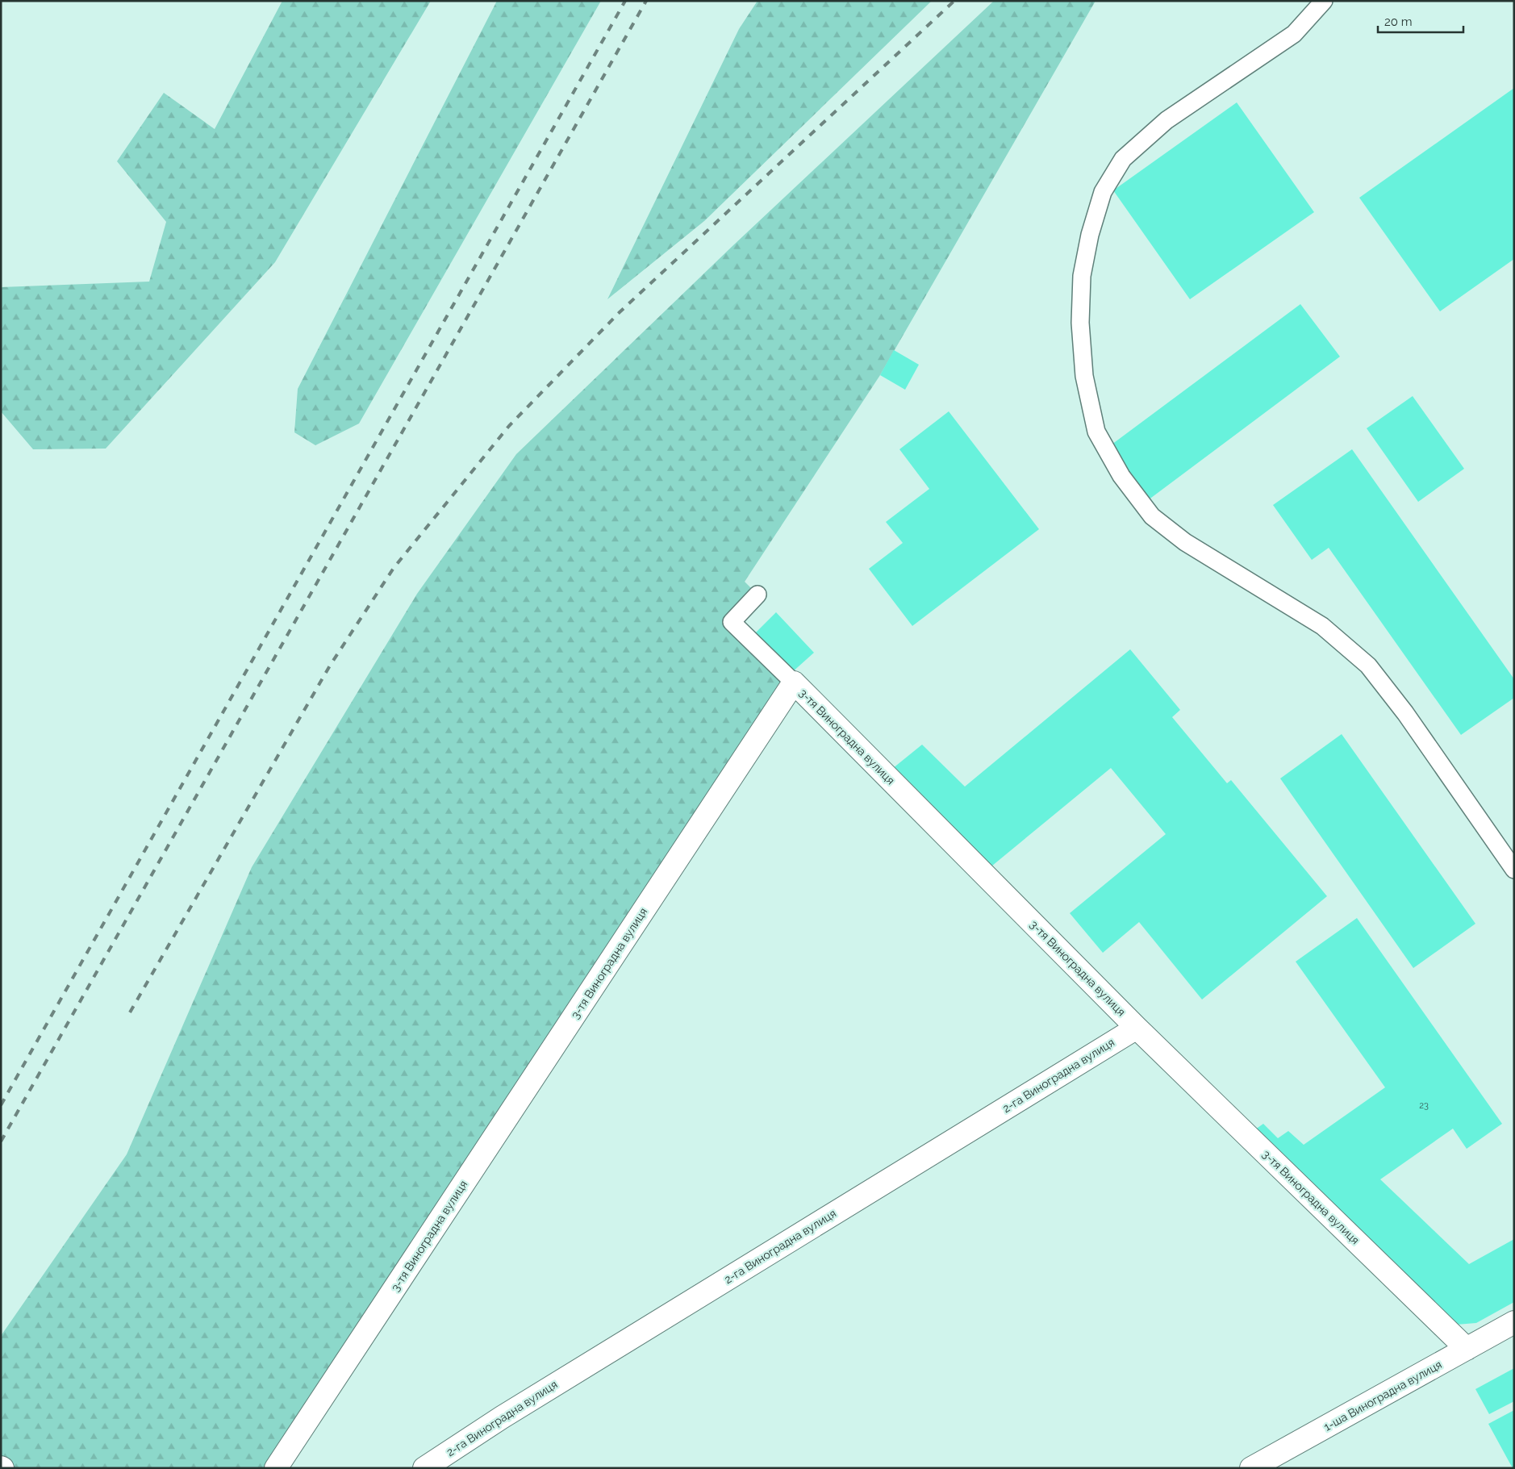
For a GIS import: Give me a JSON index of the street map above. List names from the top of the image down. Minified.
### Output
{"streets":{"street":["3-тя Виноградна вулиця","2-га Виноградна вулиця","1-ша Виноградна вулиця"]},"crossings":[["3-тя Виноградна вулиця","2-га Виноградна вулиця"],["3-тя Виноградна вулиця","1-ша Виноградна вулиця"]],"house_numbers":["23"],"scale_bar":"20 m"}
